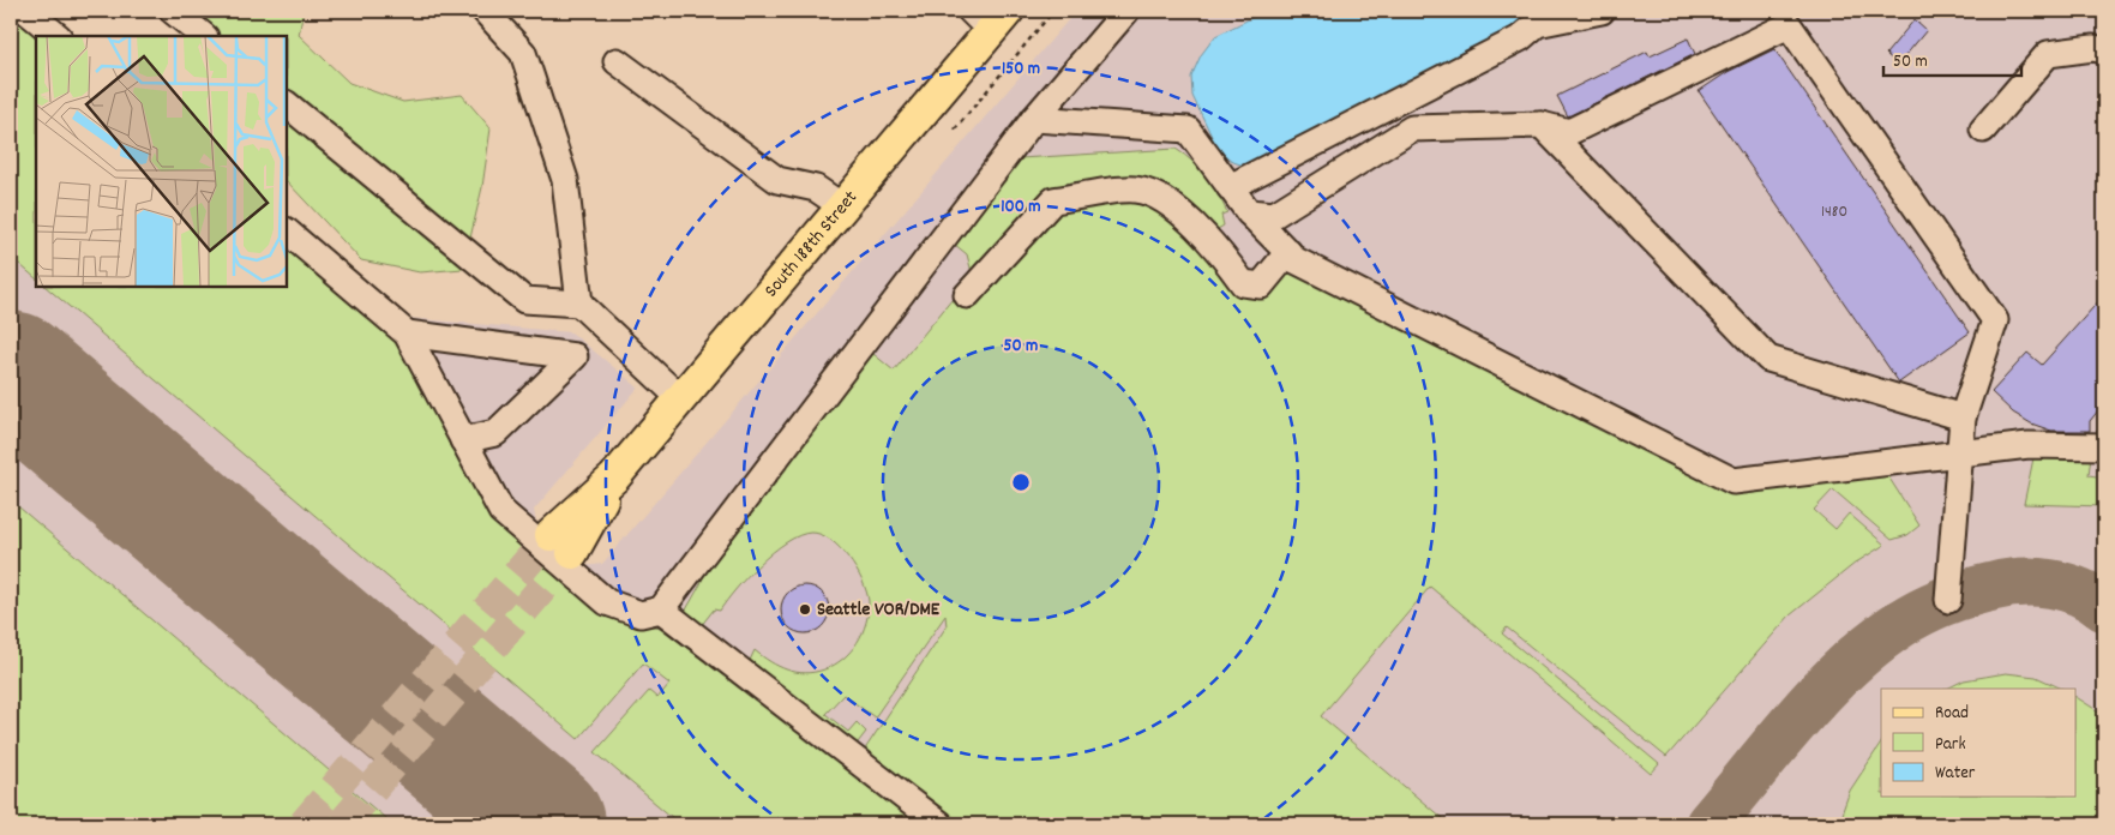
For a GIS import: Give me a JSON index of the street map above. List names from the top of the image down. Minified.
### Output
{"streets":{"main road":["South 188th Street"]},"places":["Seattle VOR/DME"],"house_numbers":["1480"],"legend":["Road","Park","Water"],"scale_bar":"50 m","rings":["150 m","100 m","50 m"]}
